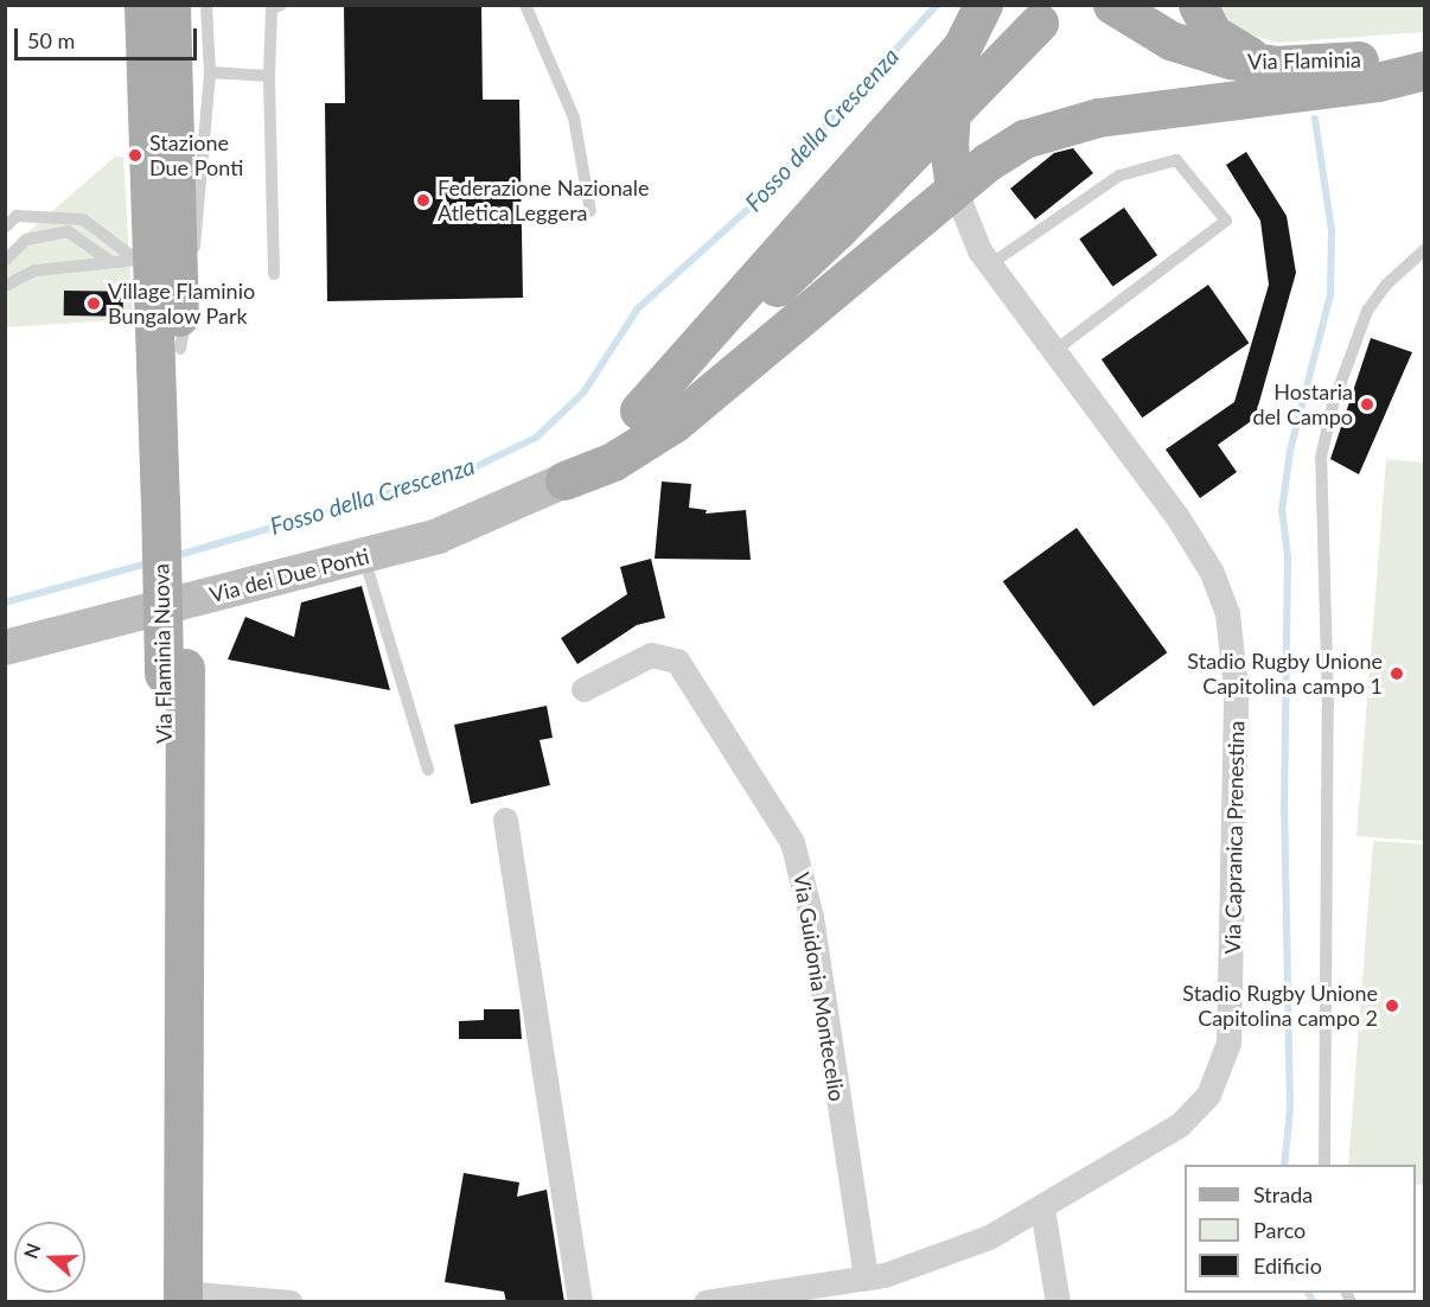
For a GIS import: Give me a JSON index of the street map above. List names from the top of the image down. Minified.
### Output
{"streets":{"main road":["Via Flaminia","Via Flaminia Nuova"],"street":["Via dei Due Ponti","Via Capranica Prenestina","Via Guidonia Montecelio"]},"crossings":[["Via Capranica Prenestina","Via Guidonia Montecelio"]],"water":["Fosso della Crescenza"],"places":["Stazione Due Ponti","Federazione Nazionale Atletica Leggera","Village Flaminio Bungalow Park","Hostaria del Campo","Stadio Rugby Unione Capitolina campo 1","Stadio Rugby Unione Capitolina campo 2"],"legend":["Strada","Parco","Edificio"],"scale_bar":"50 m","north":"left"}
